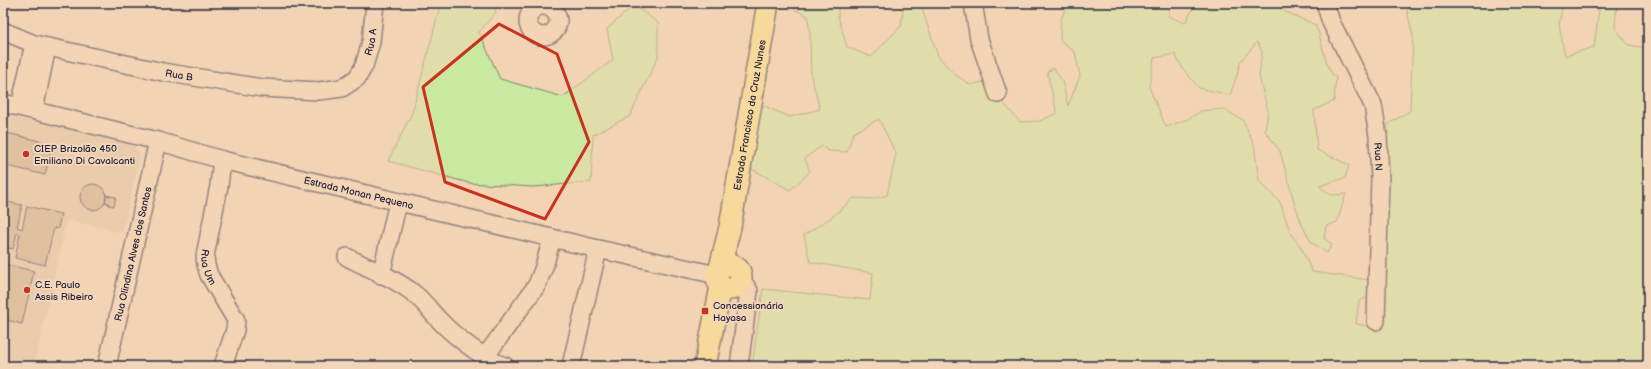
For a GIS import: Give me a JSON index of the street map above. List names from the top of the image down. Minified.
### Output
{"streets":{"main road":["Estrada Francisco da Cruz Nunes"],"street":["Rua A","Rua B","Rua N","Estrada Monan Pequeno","Rua Olindina Alves dos Santos","Rua Um"]},"crossings":[["Rua A","Rua B"],["Estrada Francisco da Cruz Nunes","Estrada Monan Pequeno"],["Estrada Monan Pequeno","Rua Olindina Alves dos Santos"],["Estrada Monan Pequeno","Rua Um"]],"places":{"other":["CIEP Brizolão 450 Emiliano Di Cavalcanti","C.E. Paulo Assis Ribeiro"],"transit":["Concessionária Hayasa"]}}
